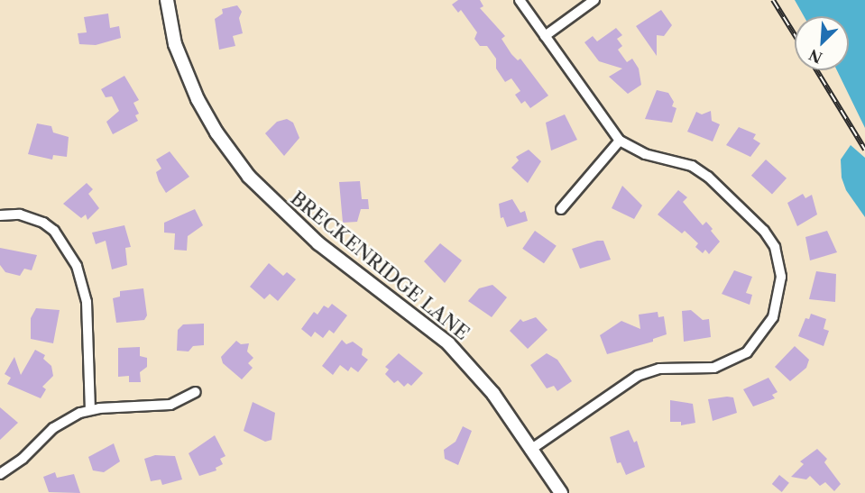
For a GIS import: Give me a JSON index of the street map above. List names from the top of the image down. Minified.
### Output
{"streets":{"street":["BRECKENRIDGE LANE"]},"north":"bottom left"}
